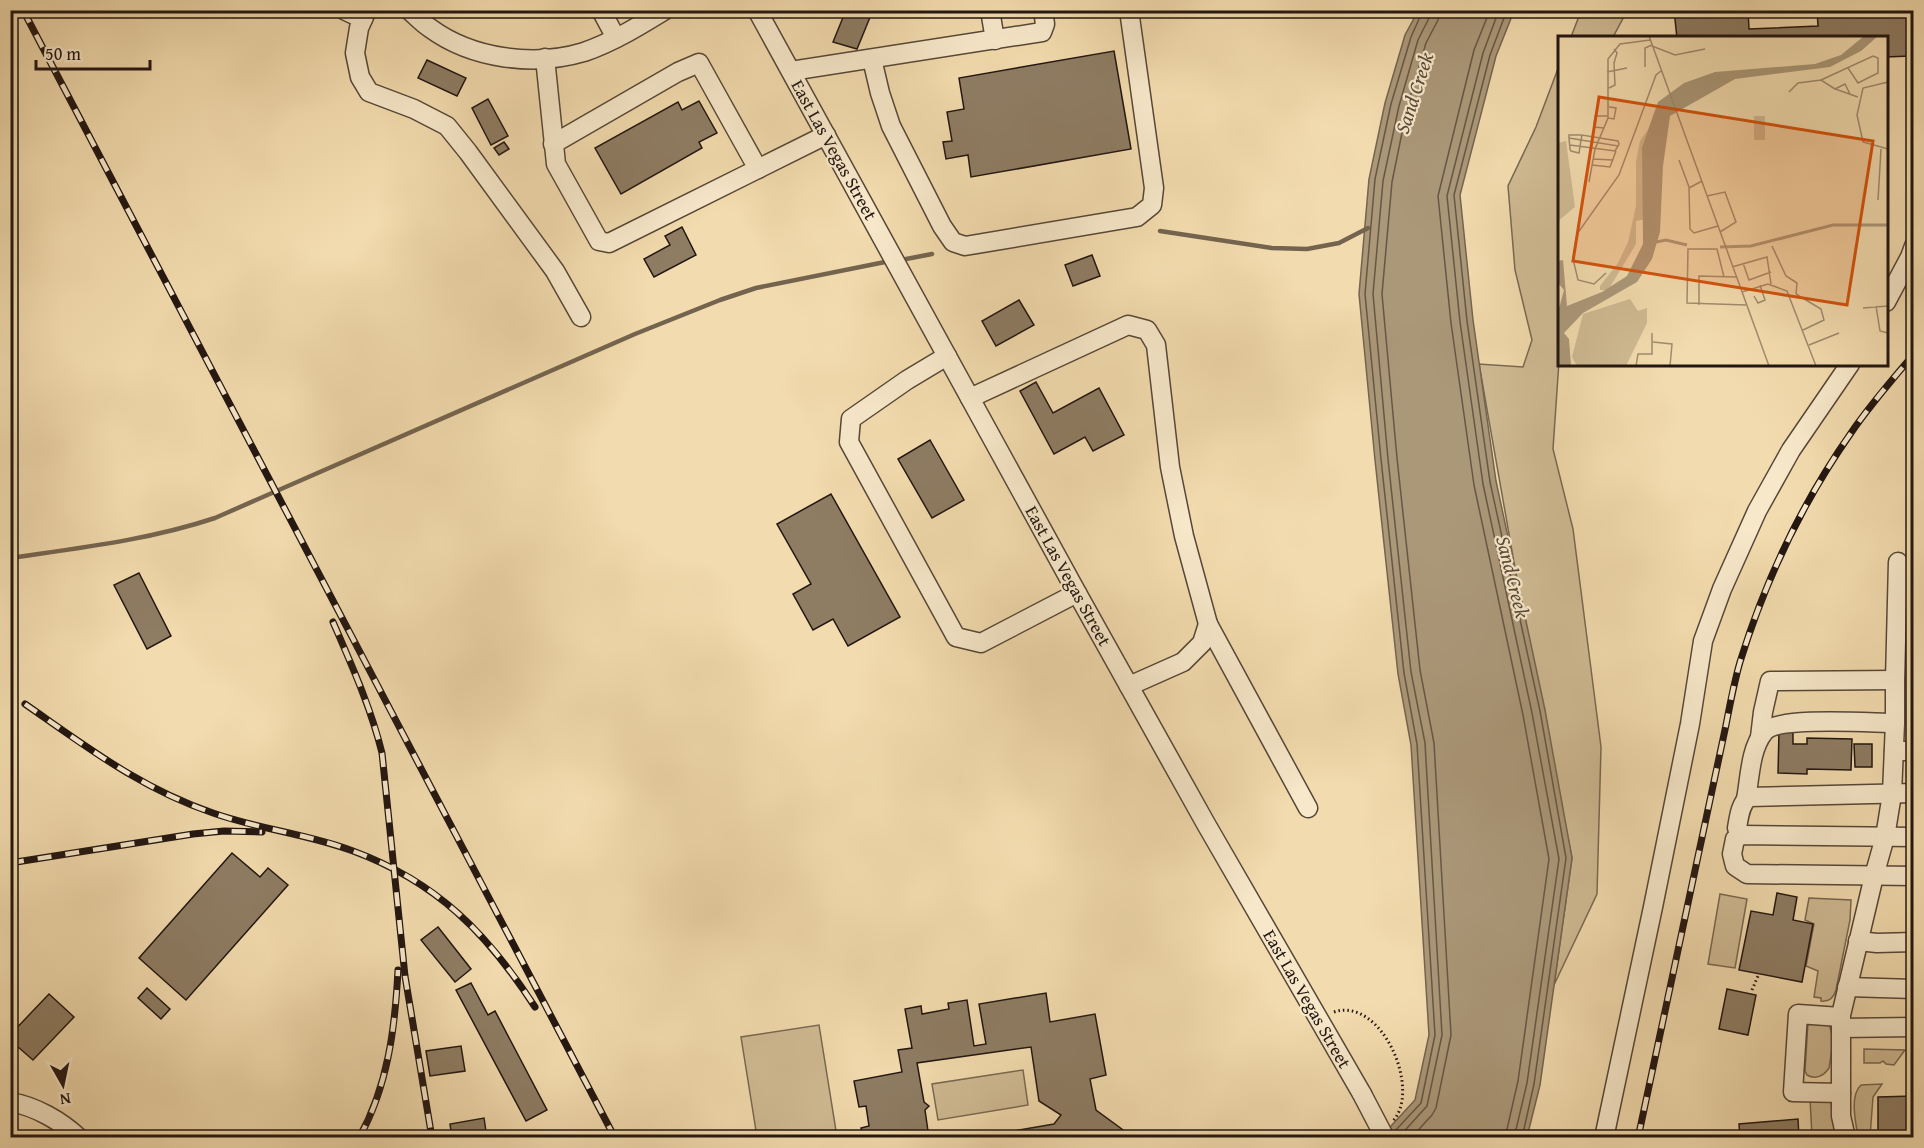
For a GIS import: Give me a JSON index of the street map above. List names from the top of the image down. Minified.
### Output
{"streets":{"street":["East Las Vegas Street"]},"water":["Sand Creek"],"scale_bar":"50 m","north":"bottom"}
